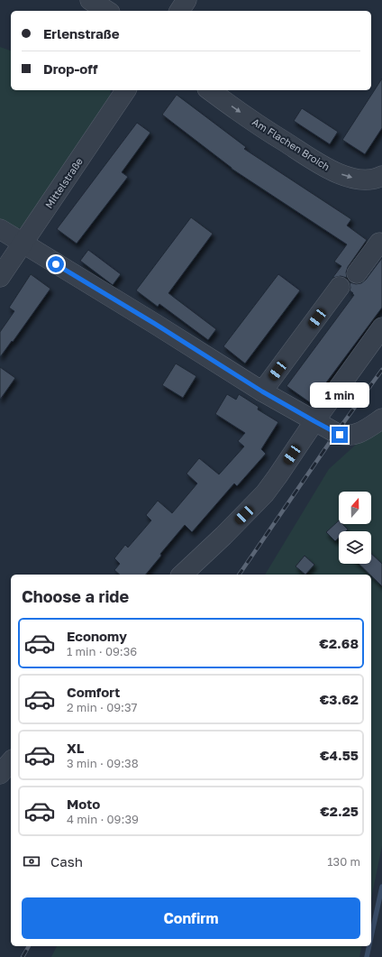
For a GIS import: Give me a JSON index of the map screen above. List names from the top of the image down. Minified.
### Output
{"streets":{"street":["Am Flachen Broich","Mittelstraße"]},"one_way":["Am Flachen Broich"],"north":"top","page":{"banner":["Erlenstraße","Drop-off"],"bubble":"1 min","heading":"Choose a ride","list":[{"name":"Economy","note":"1 min · 09:36","value":"€2.68"},{"name":"Comfort","note":"2 min · 09:37","value":"€3.62"},{"name":"XL","note":"3 min · 09:38","value":"€4.55"},{"name":"Moto","note":"4 min · 09:39","value":"€2.25"}],"pay":["Cash","130 m"],"buttons":"Confirm"}}
